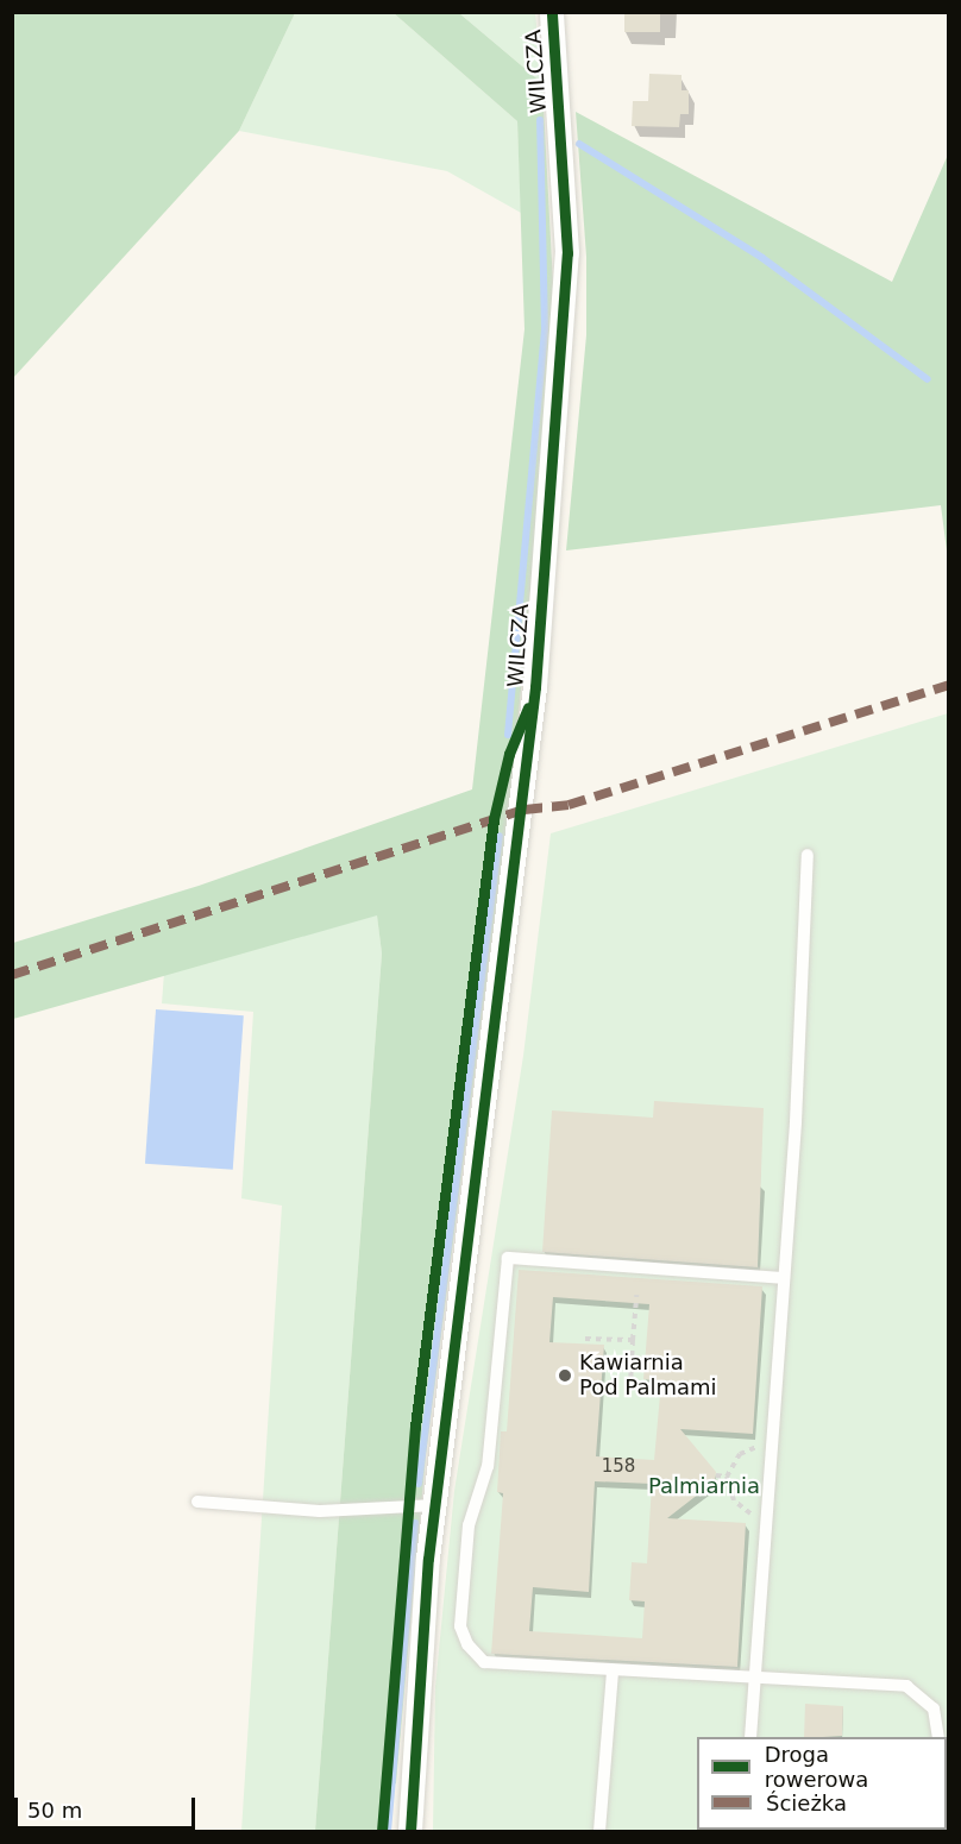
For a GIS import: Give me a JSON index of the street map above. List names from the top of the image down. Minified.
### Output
{"streets":{"street":["WILCZA"]},"parks":["Palmiarnia"],"places":["Kawiarnia Pod Palmami"],"house_numbers":["158"],"legend":["Droga rowerowa","Ścieżka"],"scale_bar":"50 m"}
